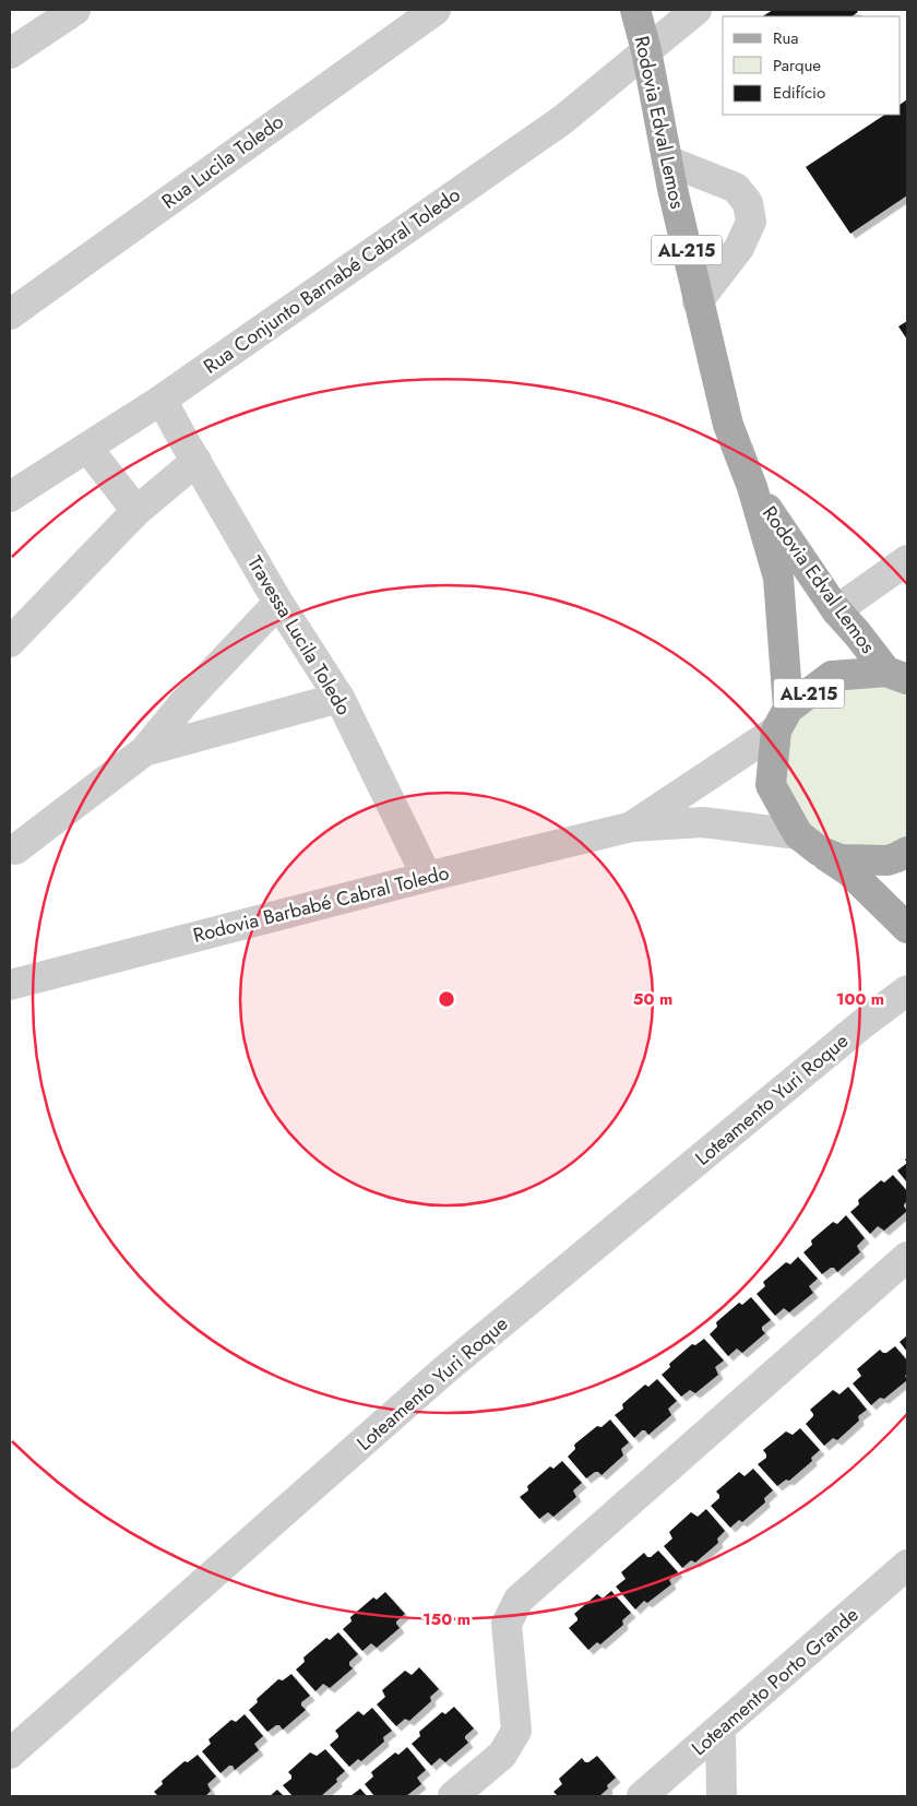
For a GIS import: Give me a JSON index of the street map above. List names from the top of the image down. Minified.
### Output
{"streets":{"main road":["Rodovia Edval Lemos","AL-215"],"street":["Rua Lucila Toledo","Rua Conjunto Barnabé Cabral Toledo","Travessa Lucila Toledo","Rodovia Barbabé Cabral Toledo","Loteamento Yuri Roque","Loteamento Porto Grande"]},"crossings":[["Rodovia Edval Lemos","AL-215"],["Rodovia Edval Lemos","Rua Conjunto Barnabé Cabral Toledo"],["Rodovia Edval Lemos","Rodovia Barbabé Cabral Toledo"],["AL-215","Rodovia Barbabé Cabral Toledo"],["Rua Conjunto Barnabé Cabral Toledo","Travessa Lucila Toledo"],["Travessa Lucila Toledo","Rodovia Barbabé Cabral Toledo"]],"legend":["Rua","Parque","Edifício"],"rings":["50 m","100 m","150 m"]}
